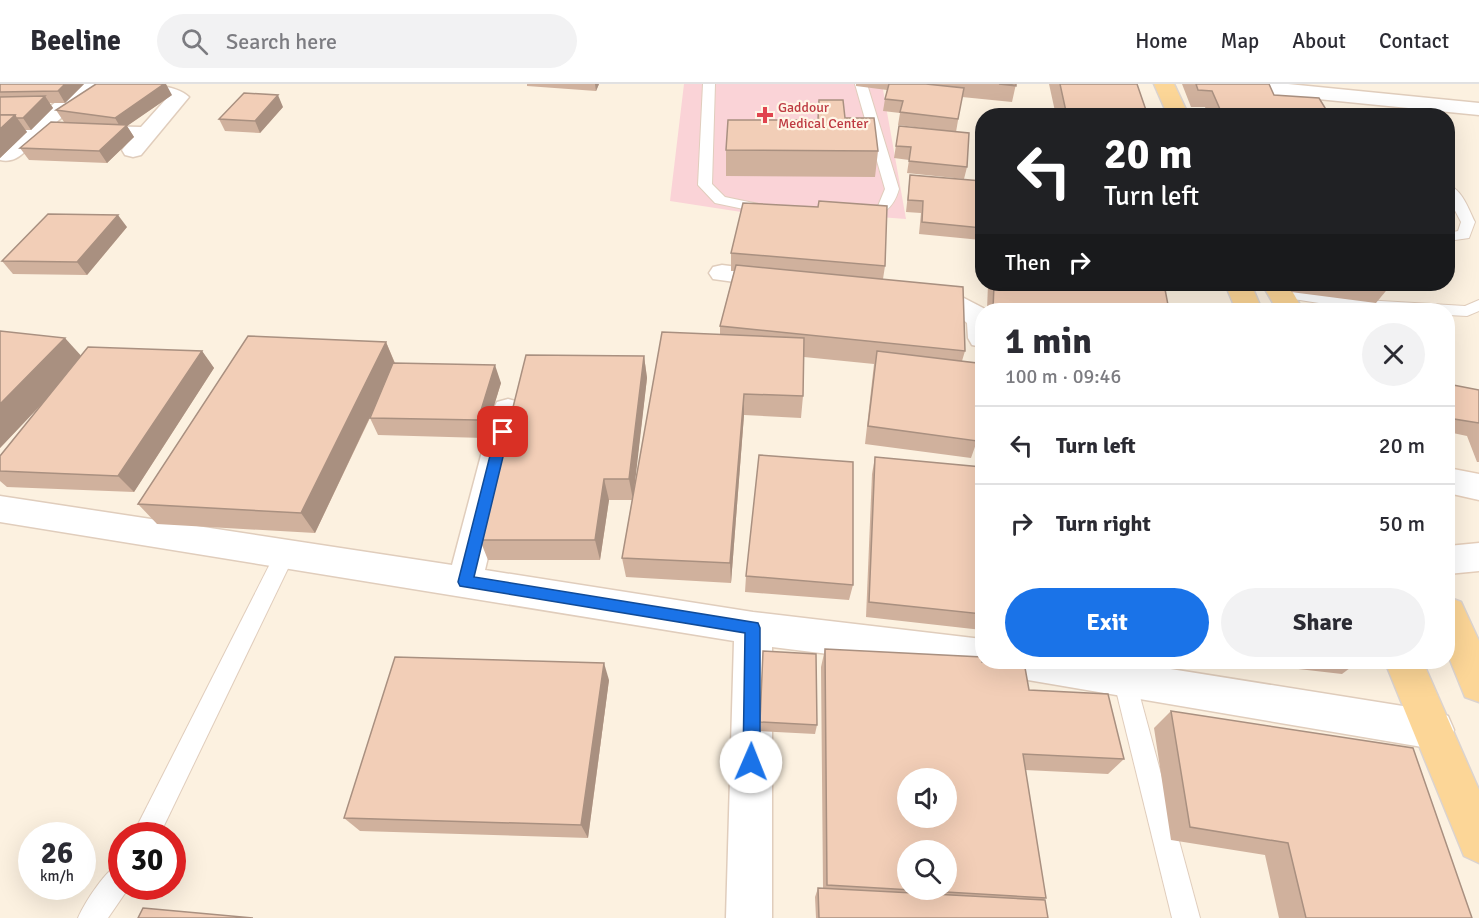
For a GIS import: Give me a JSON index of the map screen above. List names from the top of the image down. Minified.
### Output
{"places":{"health":["Gaddour Medical Center"]},"page":{"header":"Beeline","search":"Search here","nav":["Home","Map","About","Contact"],"turn":["20 m","Turn left"],"then":"Then","heading":["1 min","100 m · 09:46"],"list":[{"name":"Turn left","value":"20 m"},{"name":"Turn right","value":"50 m"}],"buttons":["Exit","Share"],"speed":"26 km/h","limit":"30"}}
